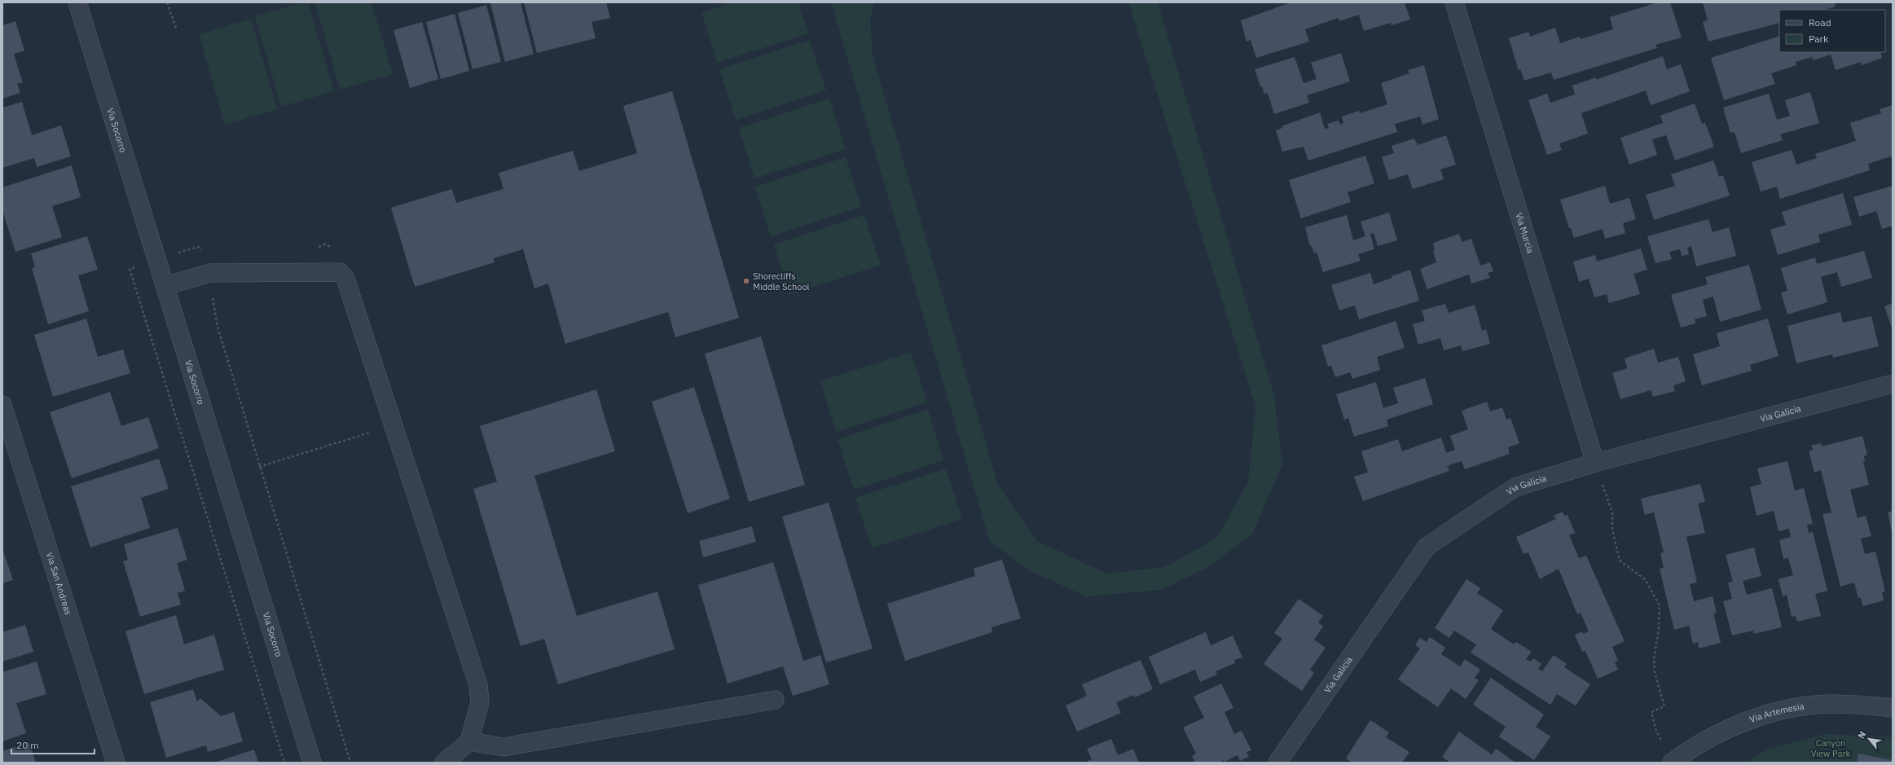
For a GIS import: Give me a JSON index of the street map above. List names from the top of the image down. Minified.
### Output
{"streets":{"street":["Via Socorro","Via Murcia","Via Galicia","Via San Andreas","Via Artemesia"]},"crossings":[["Via Murcia","Via Galicia"]],"parks":["Canyon View Park"],"places":["Shorecliffs Middle School"],"legend":["Road","Park"],"scale_bar":"20 m","north":"top left"}
